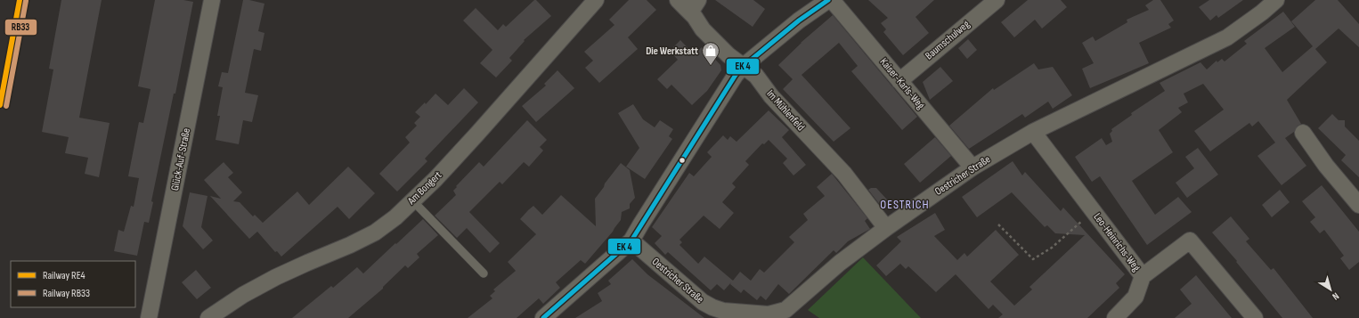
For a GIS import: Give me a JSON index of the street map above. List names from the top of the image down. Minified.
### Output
{"streets":{"street":["Baumschulweg","Kaiser-Karls-Weg","Im Mühlenfeld","Glück-Auf-Straße","Oestricher Straße","Am Bongert","Leo-Heinrichs-Weg"]},"crossings":[["Baumschulweg","Kaiser-Karls-Weg"],["Kaiser-Karls-Weg","Oestricher Straße"],["Im Mühlenfeld","Oestricher Straße"],["Oestricher Straße","Leo-Heinrichs-Weg"]],"districts":["OESTRICH"],"places":{"shop":["Die Werkstatt"]},"lines":["rail line RE4","rail line RB33"],"legend":["Railway RE4","Railway RB33"],"north":"bottom right"}
